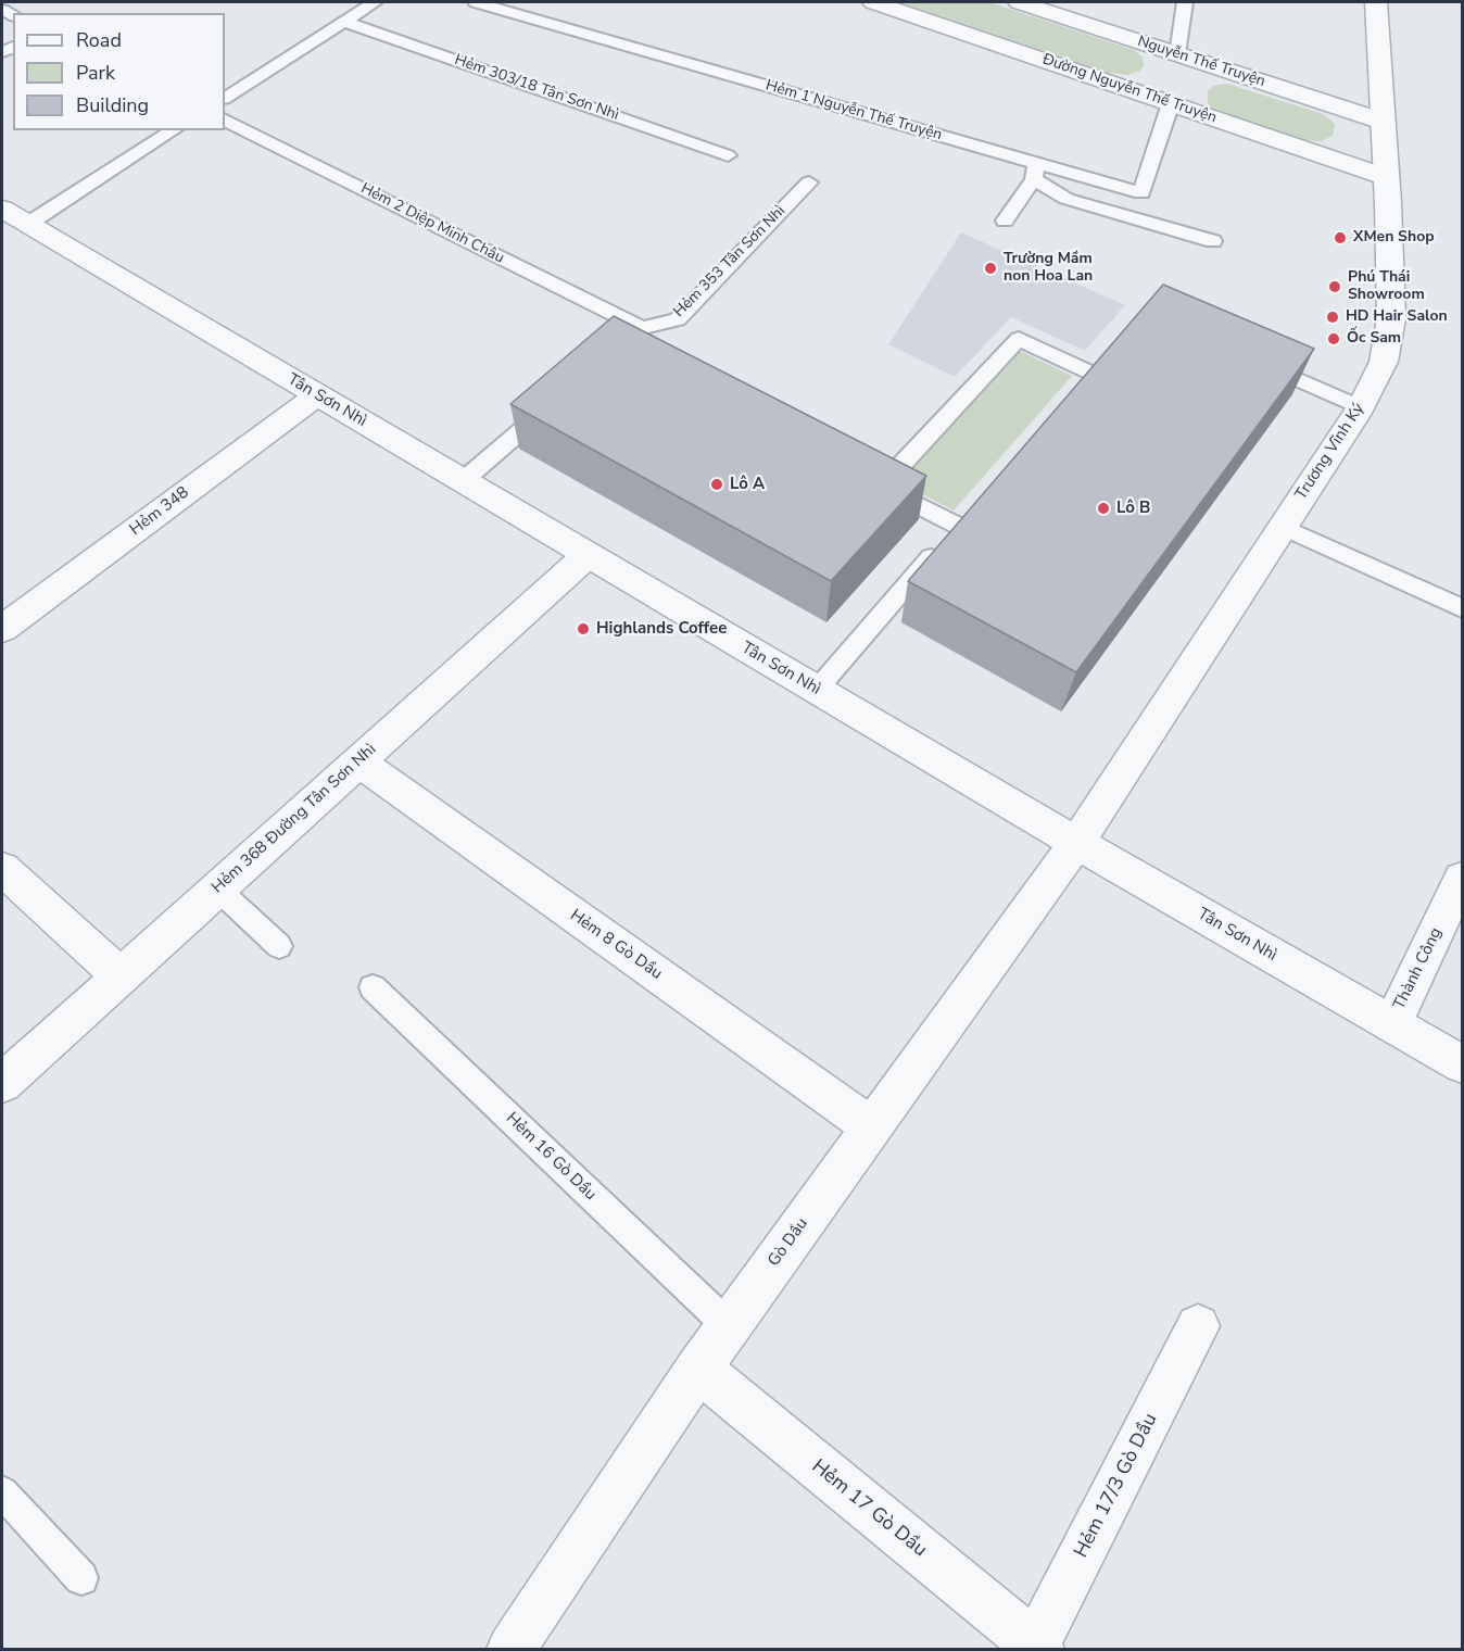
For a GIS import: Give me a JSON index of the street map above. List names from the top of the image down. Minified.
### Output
{"streets":{"street":["Nguyễn Thế Truyện","Đường Nguyễn Thế Truyện","Tân Sơn Nhì","Trương Vĩnh Ký","Hẻm 348","Hẻm 368 Đường Tân Sơn Nhì","Hẻm 8 Gò Dầu","Thành Công","Gò Dầu","Hẻm 17/3 Gò Dầu","Hẻm 17 Gò Dầu"],"lane":["Hẻm 303/18 Tân Sơn Nhì","Hẻm 1 Nguyễn Thế Truyện","Hẻm 2 Diệp Minh Châu","Hẻm 353 Tân Sơn Nhì","Hẻm 16 Gò Dầu"]},"crossings":[["Nguyễn Thế Truyện","Trương Vĩnh Ký"],["Đường Nguyễn Thế Truyện","Hẻm 1 Nguyễn Thế Truyện"],["Đường Nguyễn Thế Truyện","Trương Vĩnh Ký"],["Hẻm 2 Diệp Minh Châu","Hẻm 353 Tân Sơn Nhì"],["Tân Sơn Nhì","Trương Vĩnh Ký"],["Tân Sơn Nhì","Hẻm 348"],["Tân Sơn Nhì","Hẻm 368 Đường Tân Sơn Nhì"],["Tân Sơn Nhì","Thành Công"],["Tân Sơn Nhì","Gò Dầu"],["Trương Vĩnh Ký","Gò Dầu"],["Hẻm 368 Đường Tân Sơn Nhì","Hẻm 8 Gò Dầu"],["Hẻm 8 Gò Dầu","Gò Dầu"],["Hẻm 16 Gò Dầu","Gò Dầu"],["Gò Dầu","Hẻm 17 Gò Dầu"],["Hẻm 17/3 Gò Dầu","Hẻm 17 Gò Dầu"]],"places":["XMen Shop","Trường Mầm non Hoa Lan","Phú Thái Showroom","HD Hair Salon","Ốc Sam","Lô A","Lô B","Highlands Coffee"],"legend":["Road","Park","Building"]}
